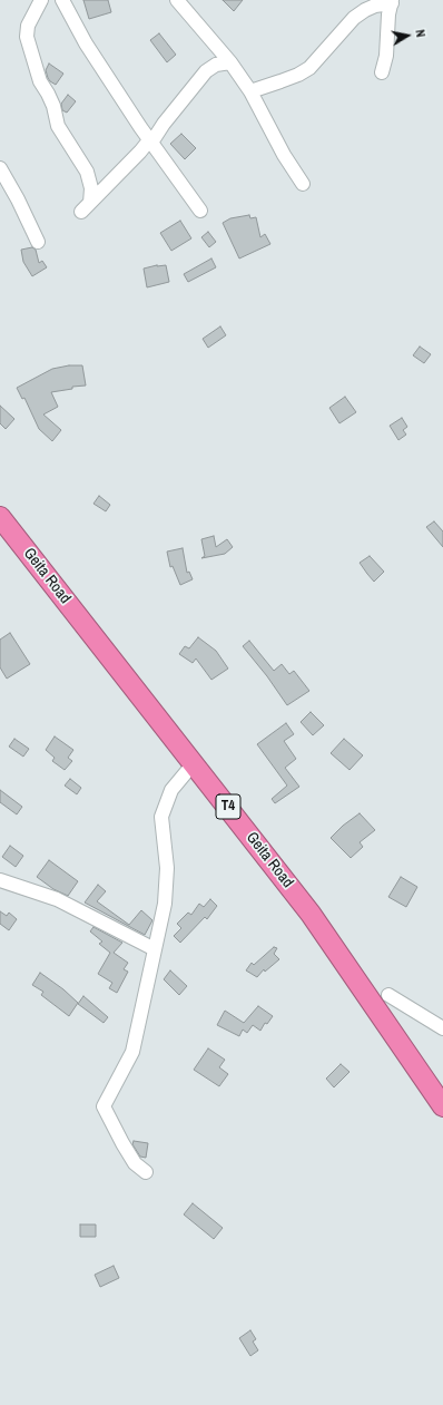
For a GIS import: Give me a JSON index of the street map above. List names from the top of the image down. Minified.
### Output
{"streets":{"highway":["Geita Road","T4"]},"north":"right"}
